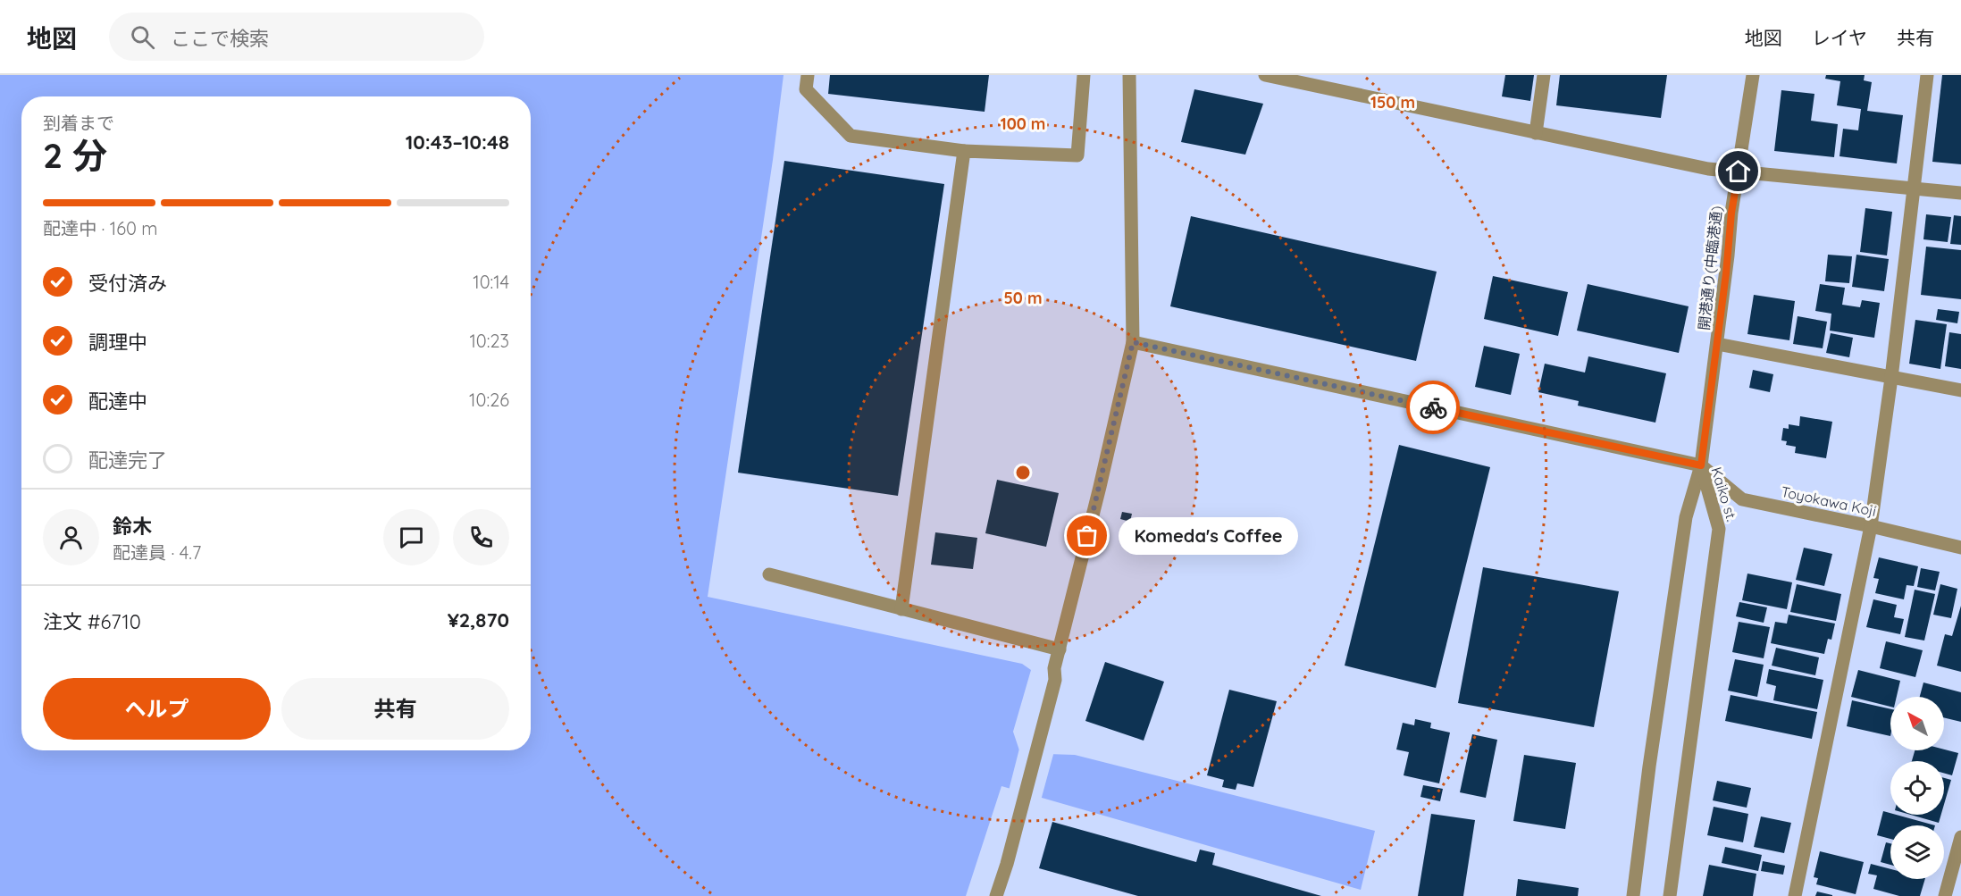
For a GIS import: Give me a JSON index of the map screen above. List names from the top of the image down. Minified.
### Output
{"streets":{"street":["開港通り(中臨港通)","Kaiko st.","Toyokawa Koji"]},"crossings":[["開港通り(中臨港通)","Kaiko st."],["開港通り(中臨港通)","Toyokawa Koji"],["Kaiko st.","Toyokawa Koji"]],"places":["Komeda's Coffee"],"north":"top left","page":{"header":"地図","search":"ここで検索","nav":["地図","レイヤ","共有"],"heading":["2 分","到着まで","10:43–10:48"],"panel":["鈴木","配達員 · 4.7","注文 #6710","¥2,870"],"bar":"配達中 · 160 m","list":[["受付済み","10:14"],["調理中","10:23"],["配達中","10:26"],"配達完了"],"bubble":"Komeda's Coffee","buttons":["ヘルプ","共有"]},"rings":["150 m","100 m","50 m"]}
